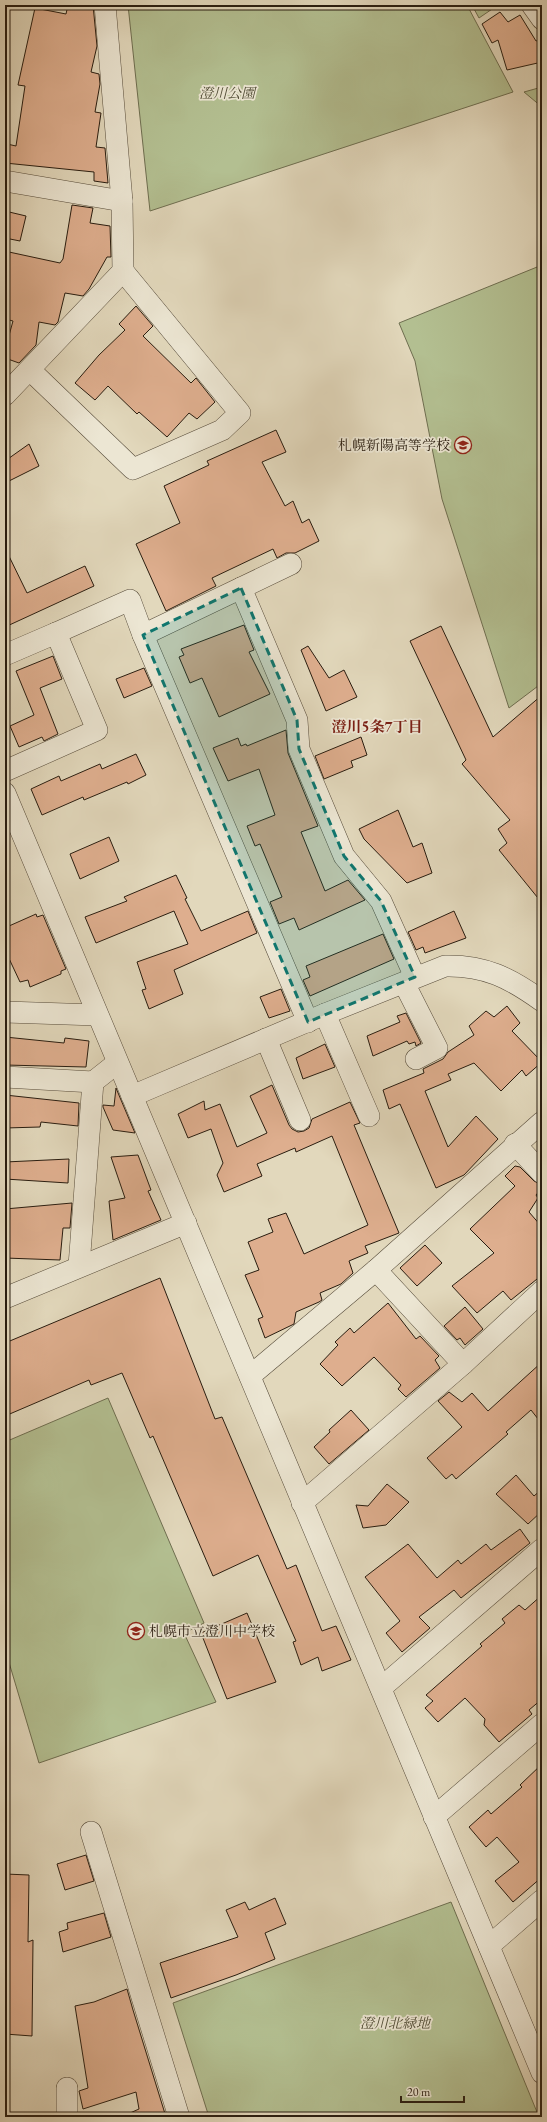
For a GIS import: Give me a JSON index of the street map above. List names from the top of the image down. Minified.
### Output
{"districts":["澄川5条7丁目"],"parks":["澄川公園","澄川北緑地"],"places":{"school or university":["札幌新陽高等学校","札幌市立澄川中学校"]},"scale_bar":"20 m"}
